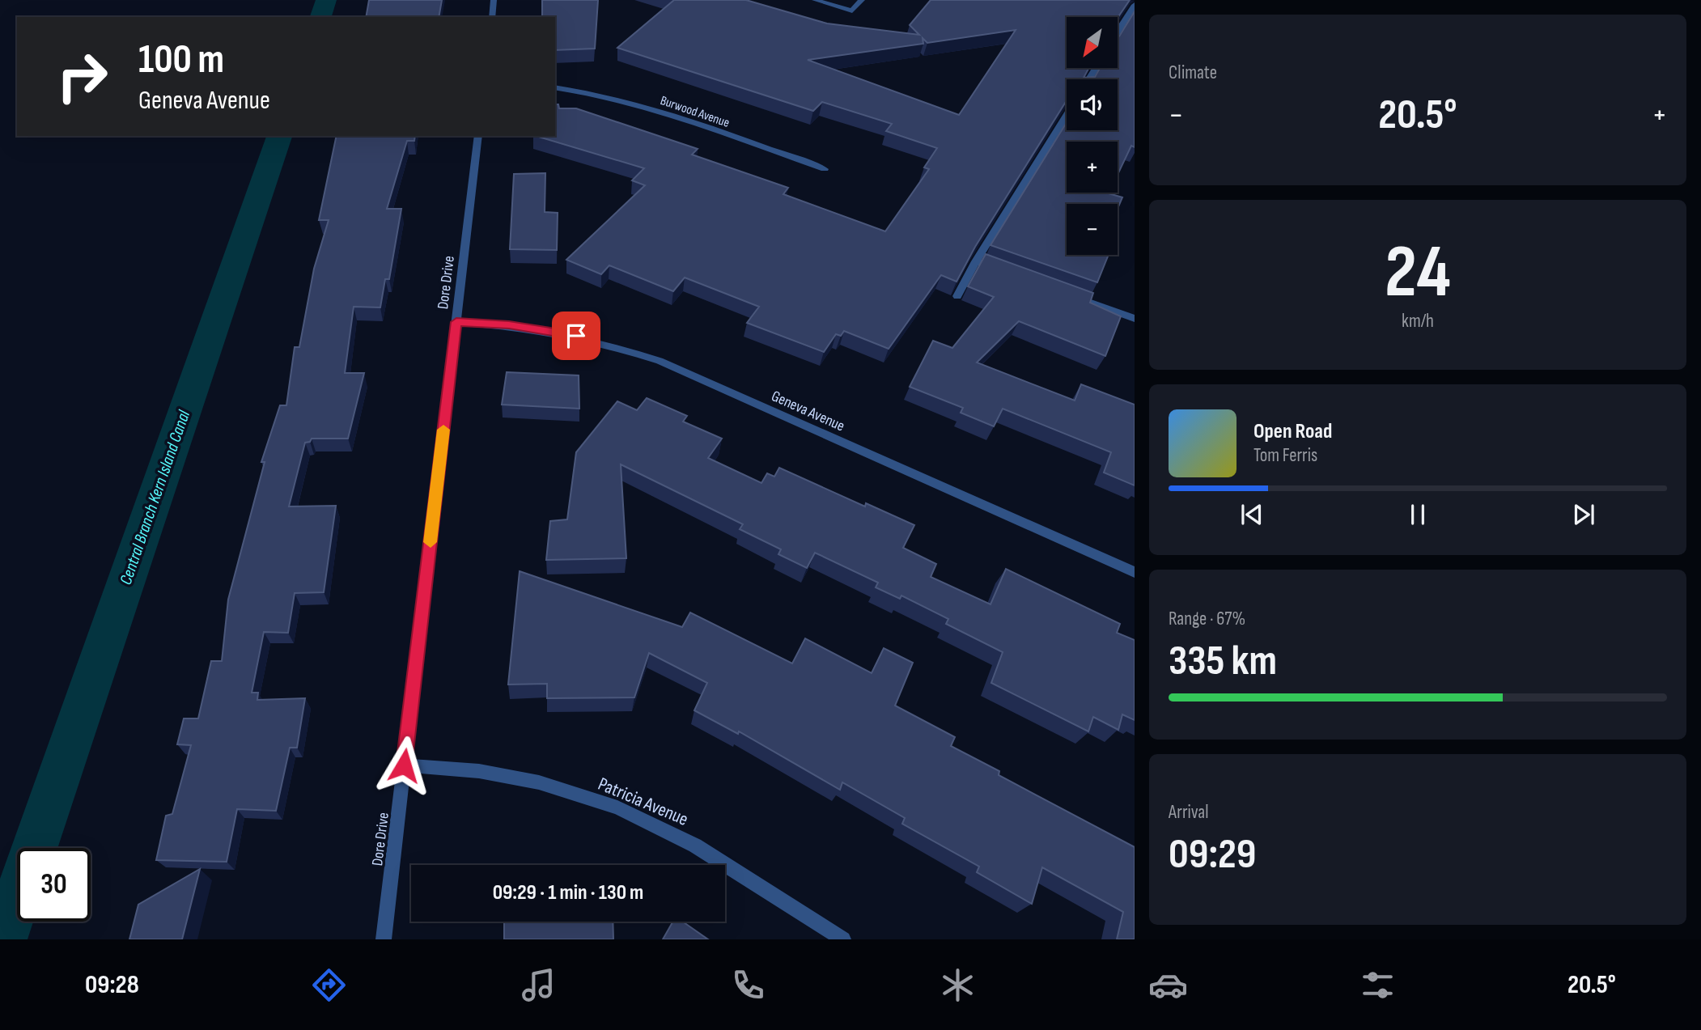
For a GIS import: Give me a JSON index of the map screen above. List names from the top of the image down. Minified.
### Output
{"streets":{"street":["Burwood Avenue","Dore Drive","Geneva Avenue","Patricia Avenue"]},"crossings":[["Dore Drive","Geneva Avenue"],["Dore Drive","Patricia Avenue"]],"water":["Central Branch Kern Island Canal"],"north":"bottom left","page":{"tile":["Climate",["24","km/h"],["Range · 67%","335 km"],["Arrival","09:29"]],"map_buttons":["+","−"],"turn":["100 m","Geneva Avenue"],"heat":["−","20.5°","+"],"song":["Open Road","Tom Ferris"],"limit":"30","trip":"09:29 · 1 min · 130 m","tabs":["09:28","20.5°"]}}
